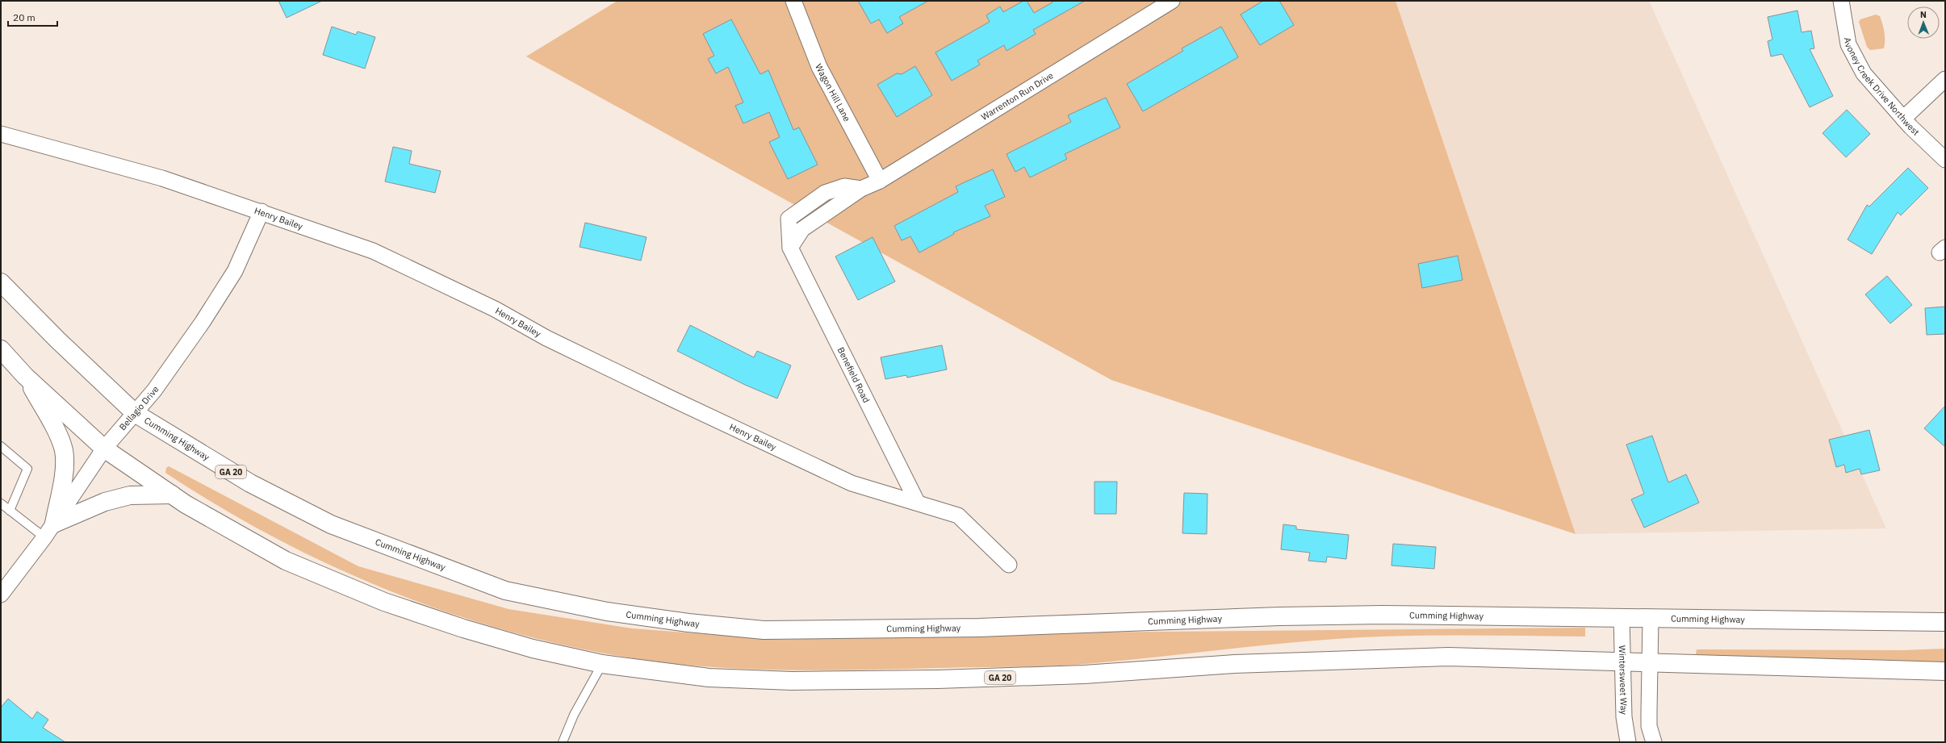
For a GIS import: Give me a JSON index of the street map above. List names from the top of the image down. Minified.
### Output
{"streets":{"highway":["Cumming Highway","GA 20"],"street":["Avoney Creek Drive Northwest","Wagon Hill Lane","Warrenton Run Drive","Henry Bailey","Benefield Road","Bellagio Drive","Wintersweet Way"]},"crossings":[["Wagon Hill Lane","Warrenton Run Drive"],["Warrenton Run Drive","Benefield Road"],["Henry Bailey","Benefield Road"],["Henry Bailey","Bellagio Drive"],["Bellagio Drive","Cumming Highway"],["Bellagio Drive","GA 20"],["Cumming Highway","Wintersweet Way"],["GA 20","Wintersweet Way"]],"scale_bar":"20 m","north":"top"}
